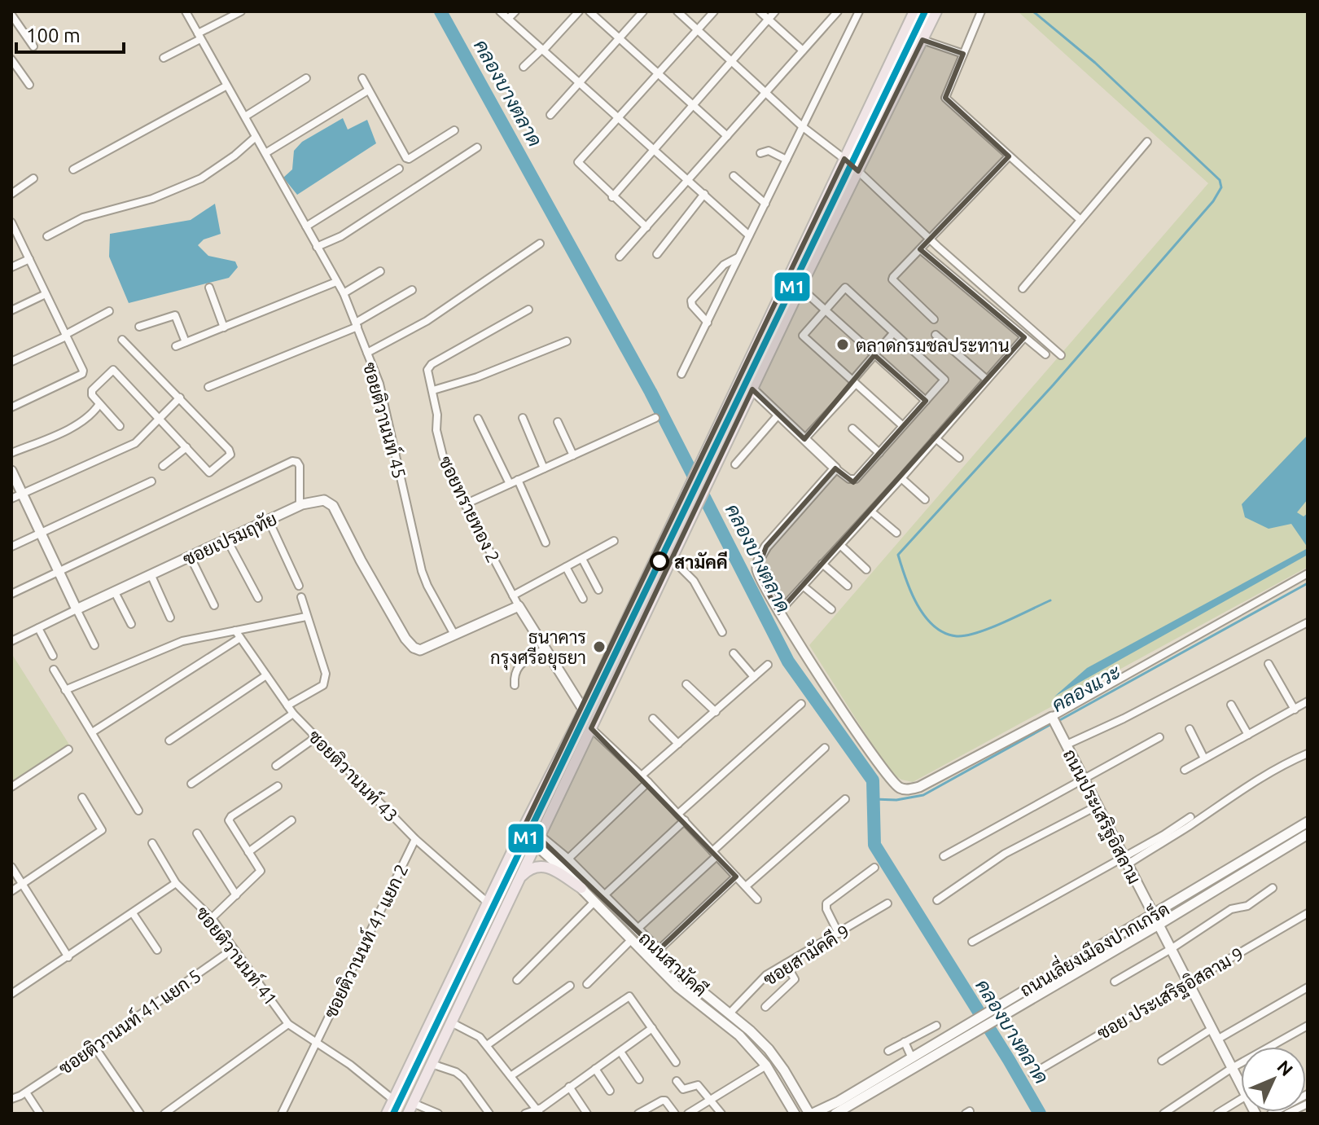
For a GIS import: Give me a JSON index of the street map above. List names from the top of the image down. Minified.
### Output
{"streets":{"street":["ซอยติวานนท์ 45","ซอยทรายทอง 2","ซอยเปรมฤทัย","ซอยติวานนท์ 43","ถนนประเสริฐอิสลาม","ซอยติวานนท์ 41 แยก 2","ถนนเลี่ยงเมืองปากเกร็ด","ซอยสามัคคี 9","ซอยติวานนท์ 41","ถนนสามัคคี","ซอย ประเสริฐอิสลาม 9","ซอยติวานนท์ 41 แยก 5"]},"crossings":[["ซอยติวานนท์ 45","ซอยเปรมฤทัย"],["ซอยติวานนท์ 43","ซอยติวานนท์ 41 แยก 2"],["ถนนประเสริฐอิสลาม","ถนนเลี่ยงเมืองปากเกร็ด"],["ถนนประเสริฐอิสลาม","ซอย ประเสริฐอิสลาม 9"],["ซอยติวานนท์ 41 แยก 2","ซอยติวานนท์ 41"],["ถนนเลี่ยงเมืองปากเกร็ด","ถนนสามัคคี"],["ซอยสามัคคี 9","ถนนสามัคคี"],["ซอยติวานนท์ 41","ซอยติวานนท์ 41 แยก 5"]],"water":["คลองบางตลาด","คลองแวะ"],"places":["ตลาดกรมชลประทาน","สามัคคี","ธนาคาร กรุงศรีอยุธยา"],"lines":["transit line M1"],"scale_bar":"100 m","north":"top right"}
